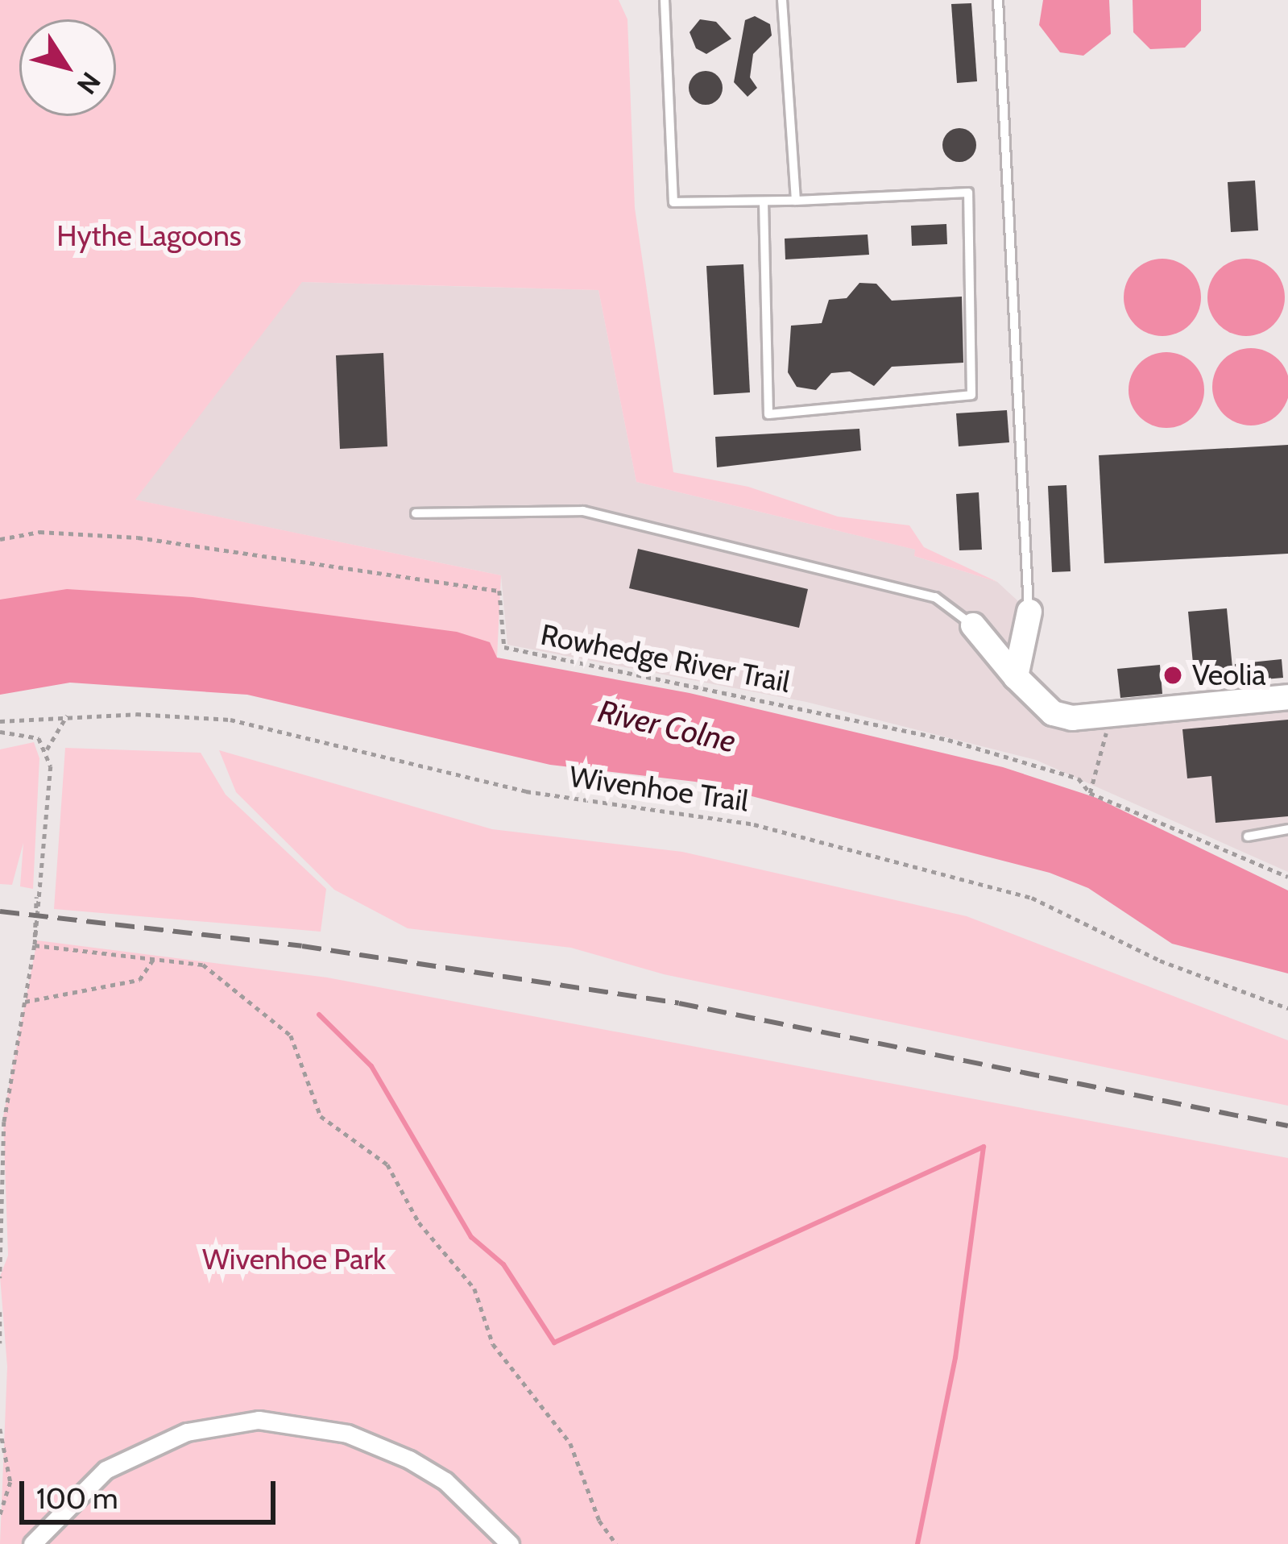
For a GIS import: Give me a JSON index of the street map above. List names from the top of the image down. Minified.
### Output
{"streets":{"path":["Rowhedge River Trail","Wivenhoe Trail"]},"water":["River Colne"],"parks":["Hythe Lagoons","Wivenhoe Park"],"places":["Veolia"],"scale_bar":"100 m","north":"bottom right"}
